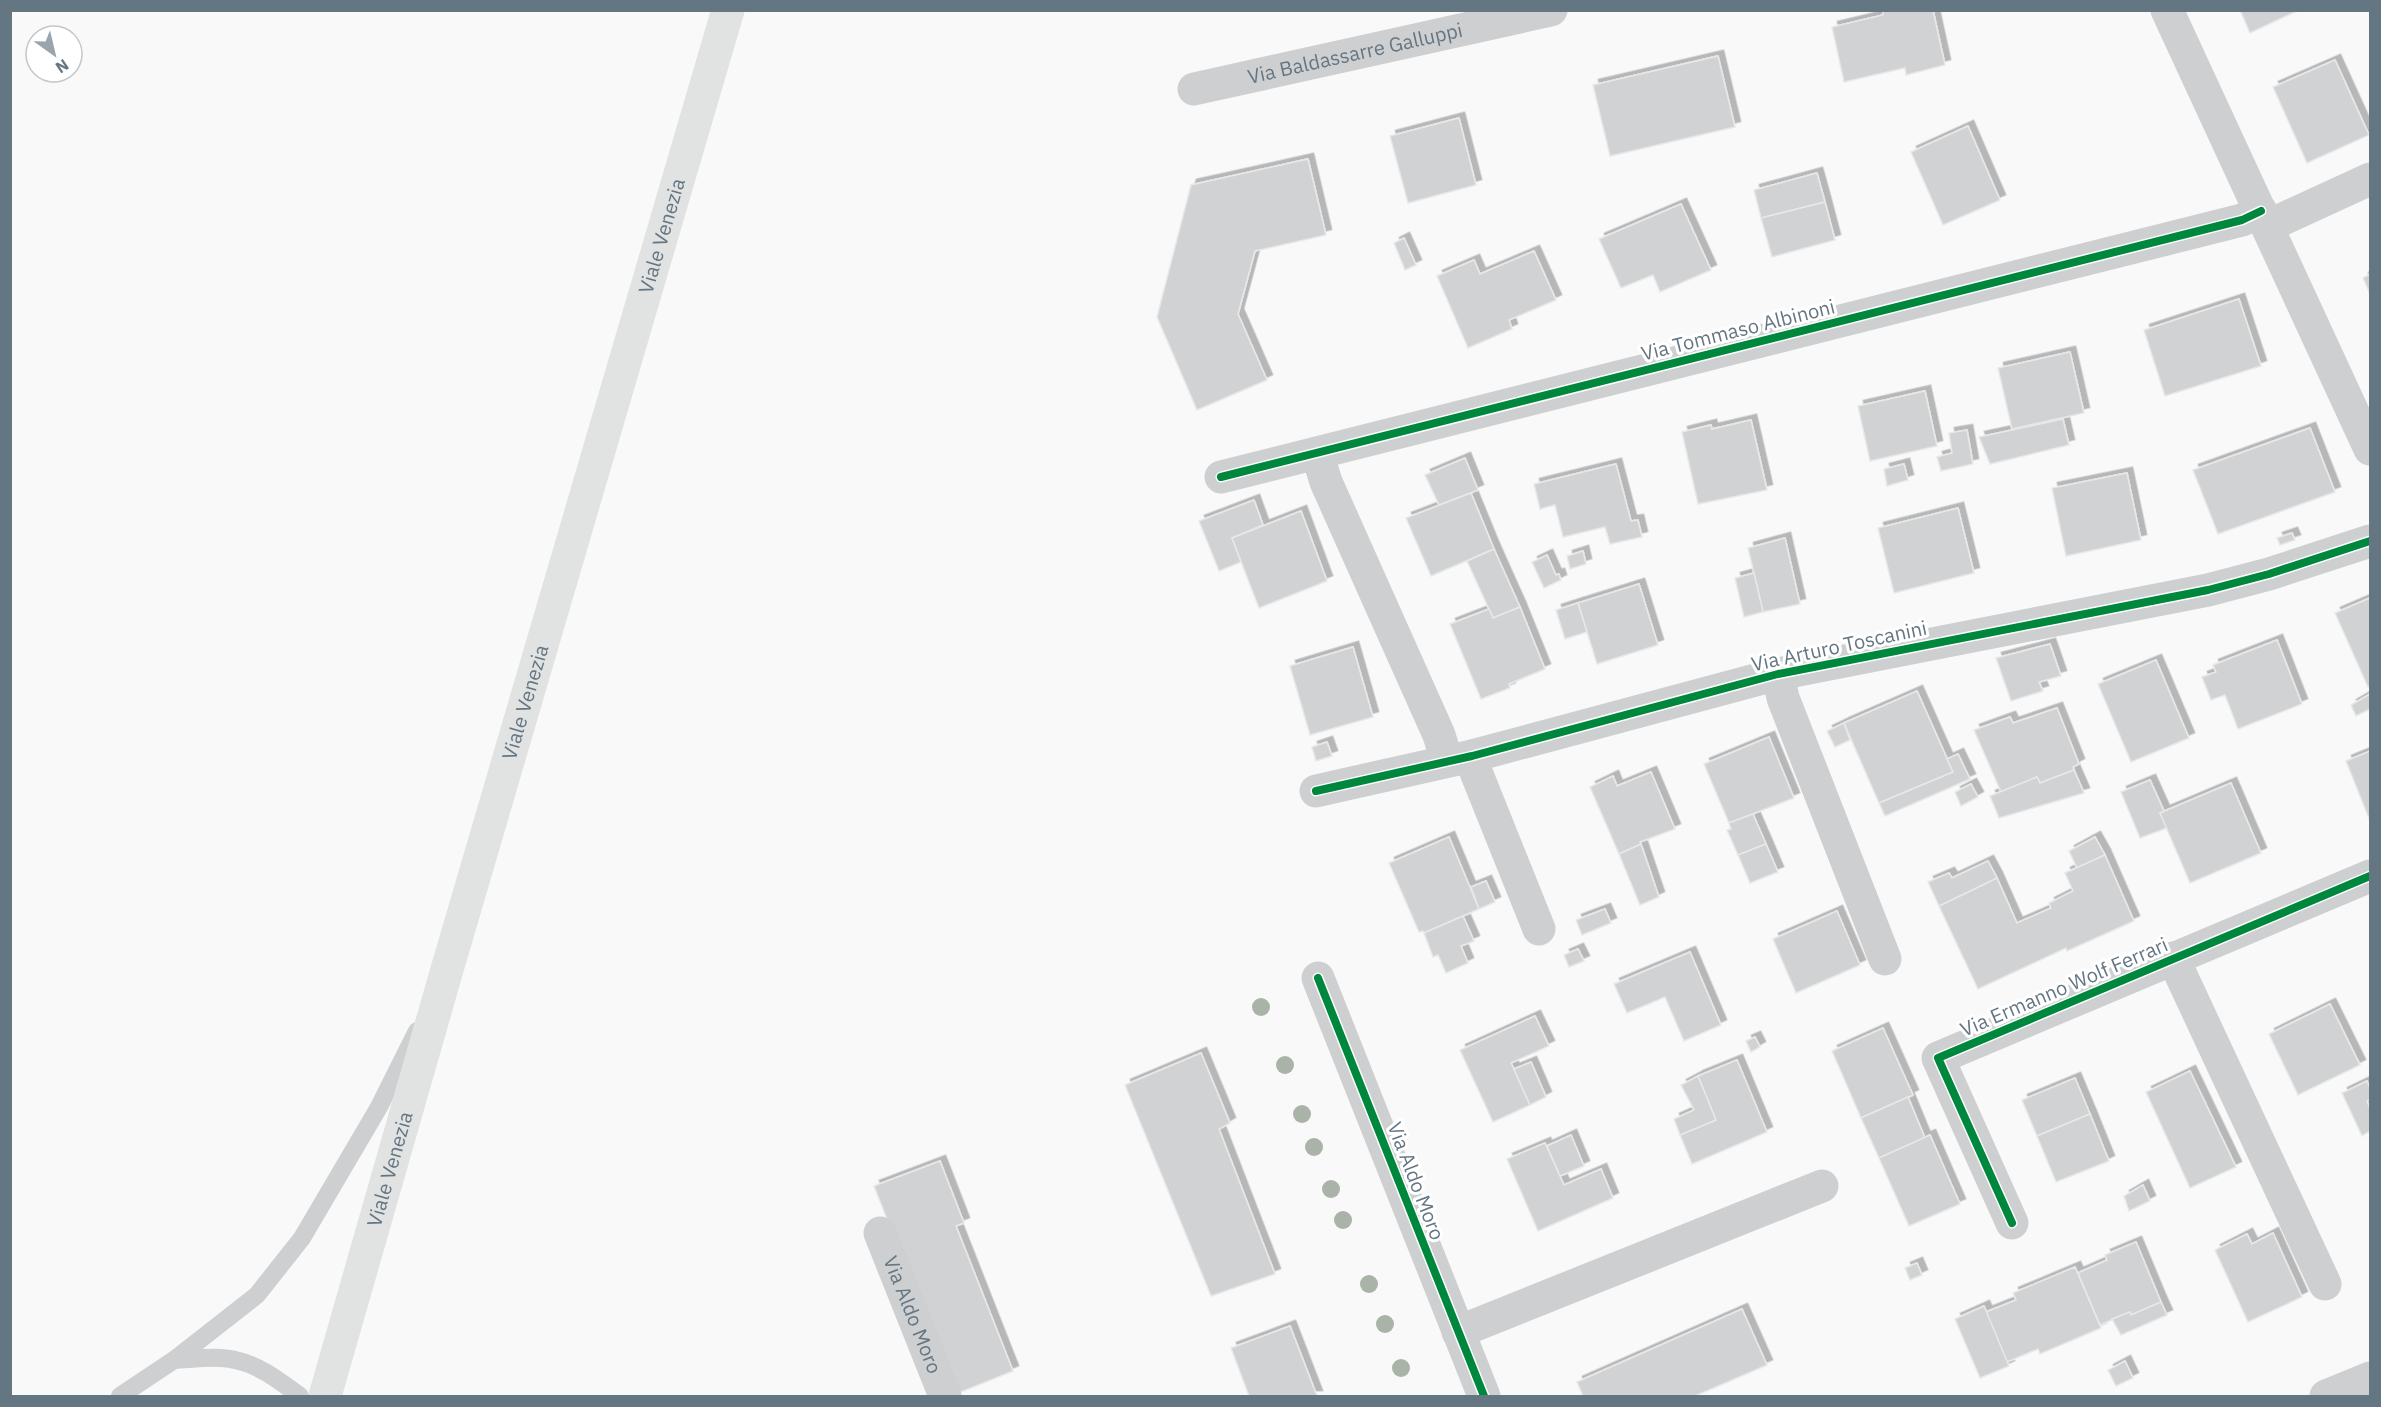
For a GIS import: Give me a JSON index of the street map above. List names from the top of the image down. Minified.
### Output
{"streets":{"main road":["Viale Venezia"],"street":["Via Baldassarre Galluppi","Via Tommaso Albinoni","Via Arturo Toscanini","Via Ermanno Wolf Ferrari","Via Aldo Moro"]},"north":"bottom right"}
